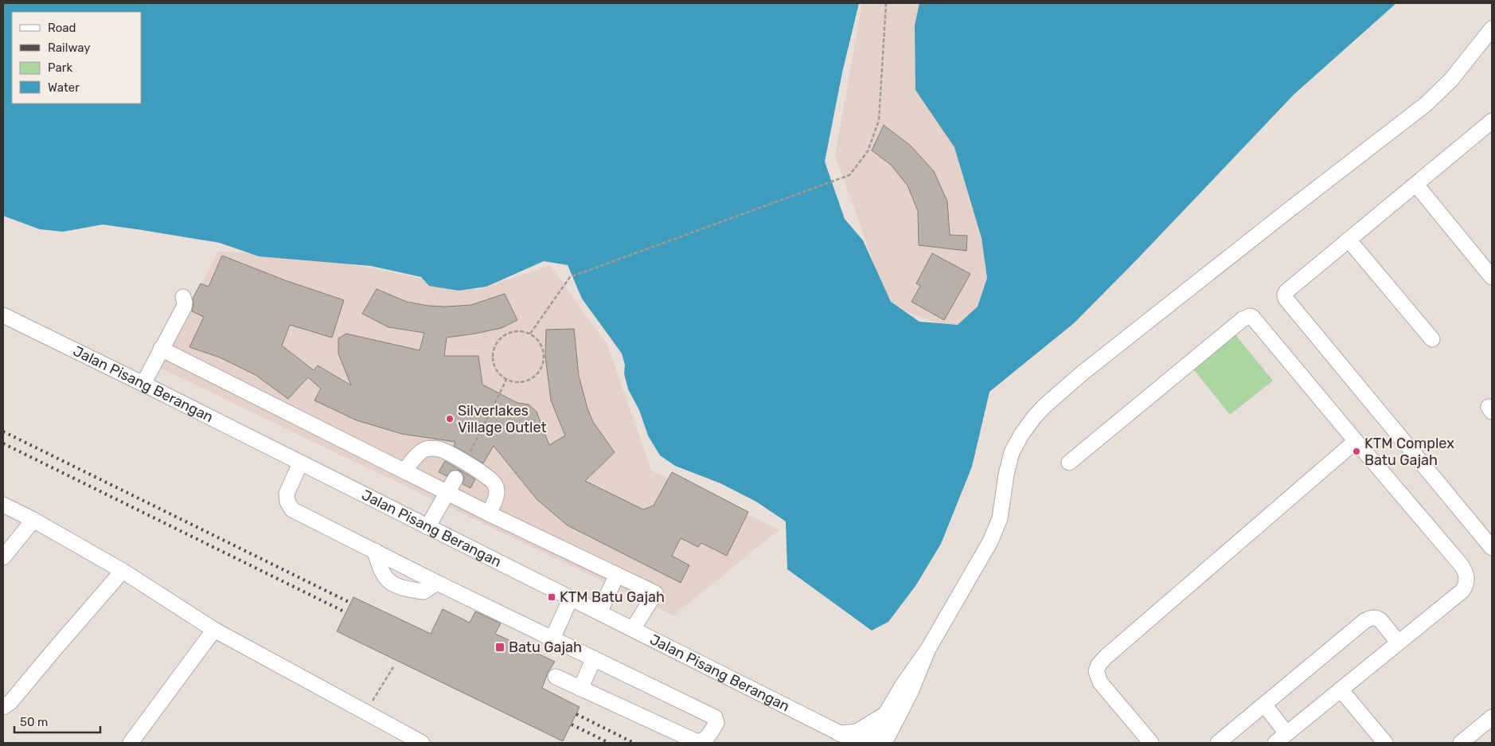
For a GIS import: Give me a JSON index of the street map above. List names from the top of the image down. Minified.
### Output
{"streets":{"street":["Jalan Pisang Berangan"]},"places":{"other":["Silverlakes Village Outlet","KTM Complex Batu Gajah"],"transit":["KTM Batu Gajah","Batu Gajah"]},"legend":["Road","Railway","Park","Water"],"scale_bar":"50 m"}
